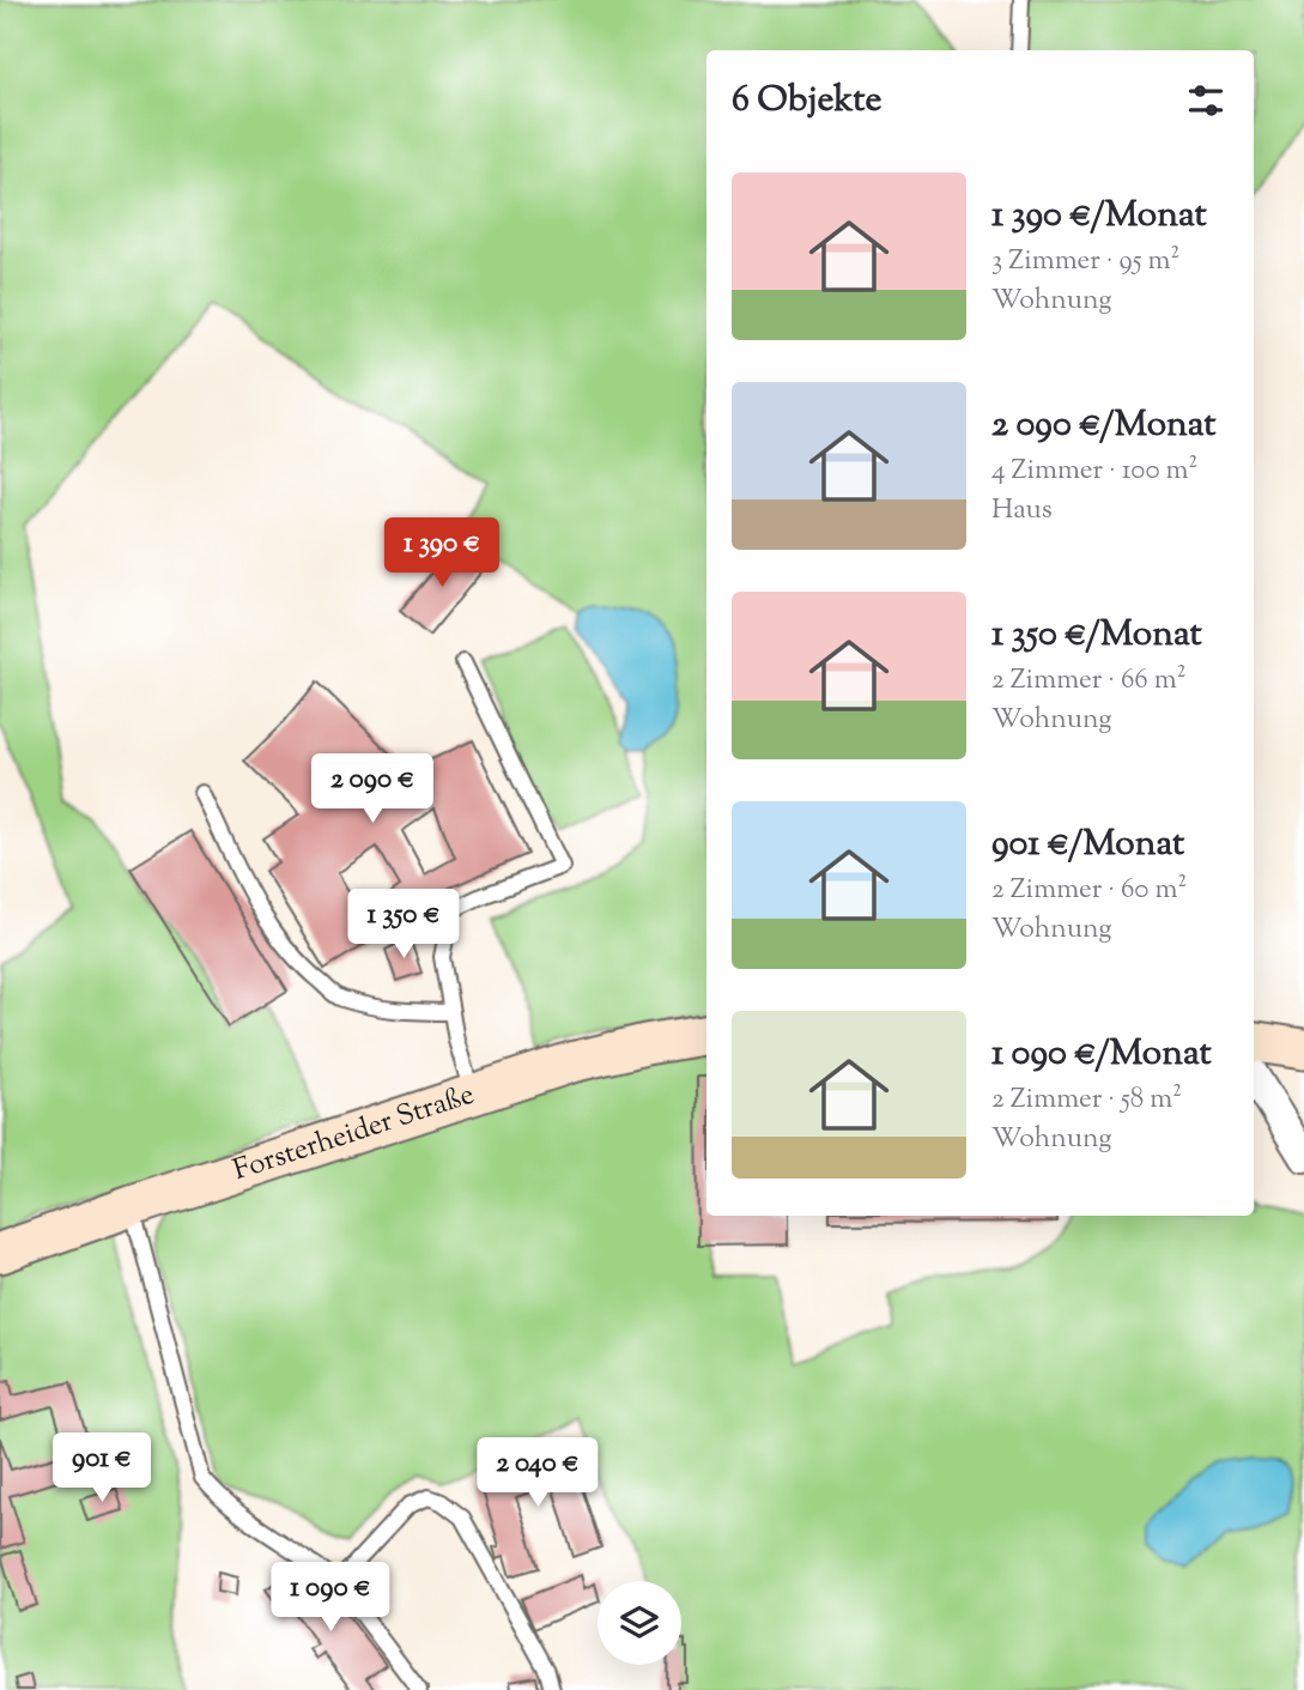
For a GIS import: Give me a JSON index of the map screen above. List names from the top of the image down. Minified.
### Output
{"streets":{"street":["Forsterheider Straße"]},"page":{"heading":"6 Objekte","list":[{"name":"1 390 €/Monat","note":"3 Zimmer · 95 m² · Wohnung"},{"name":"2 090 €/Monat","note":"4 Zimmer · 100 m² · Haus"},{"name":"1 350 €/Monat","note":"2 Zimmer · 66 m² · Wohnung"},{"name":"901 €/Monat","note":"2 Zimmer · 60 m² · Wohnung"},{"name":"1 090 €/Monat","note":"2 Zimmer · 58 m² · Wohnung"}],"price":["1 390 €","2 090 €","1 350 €","901 €","2 040 €","1 090 €"]}}
